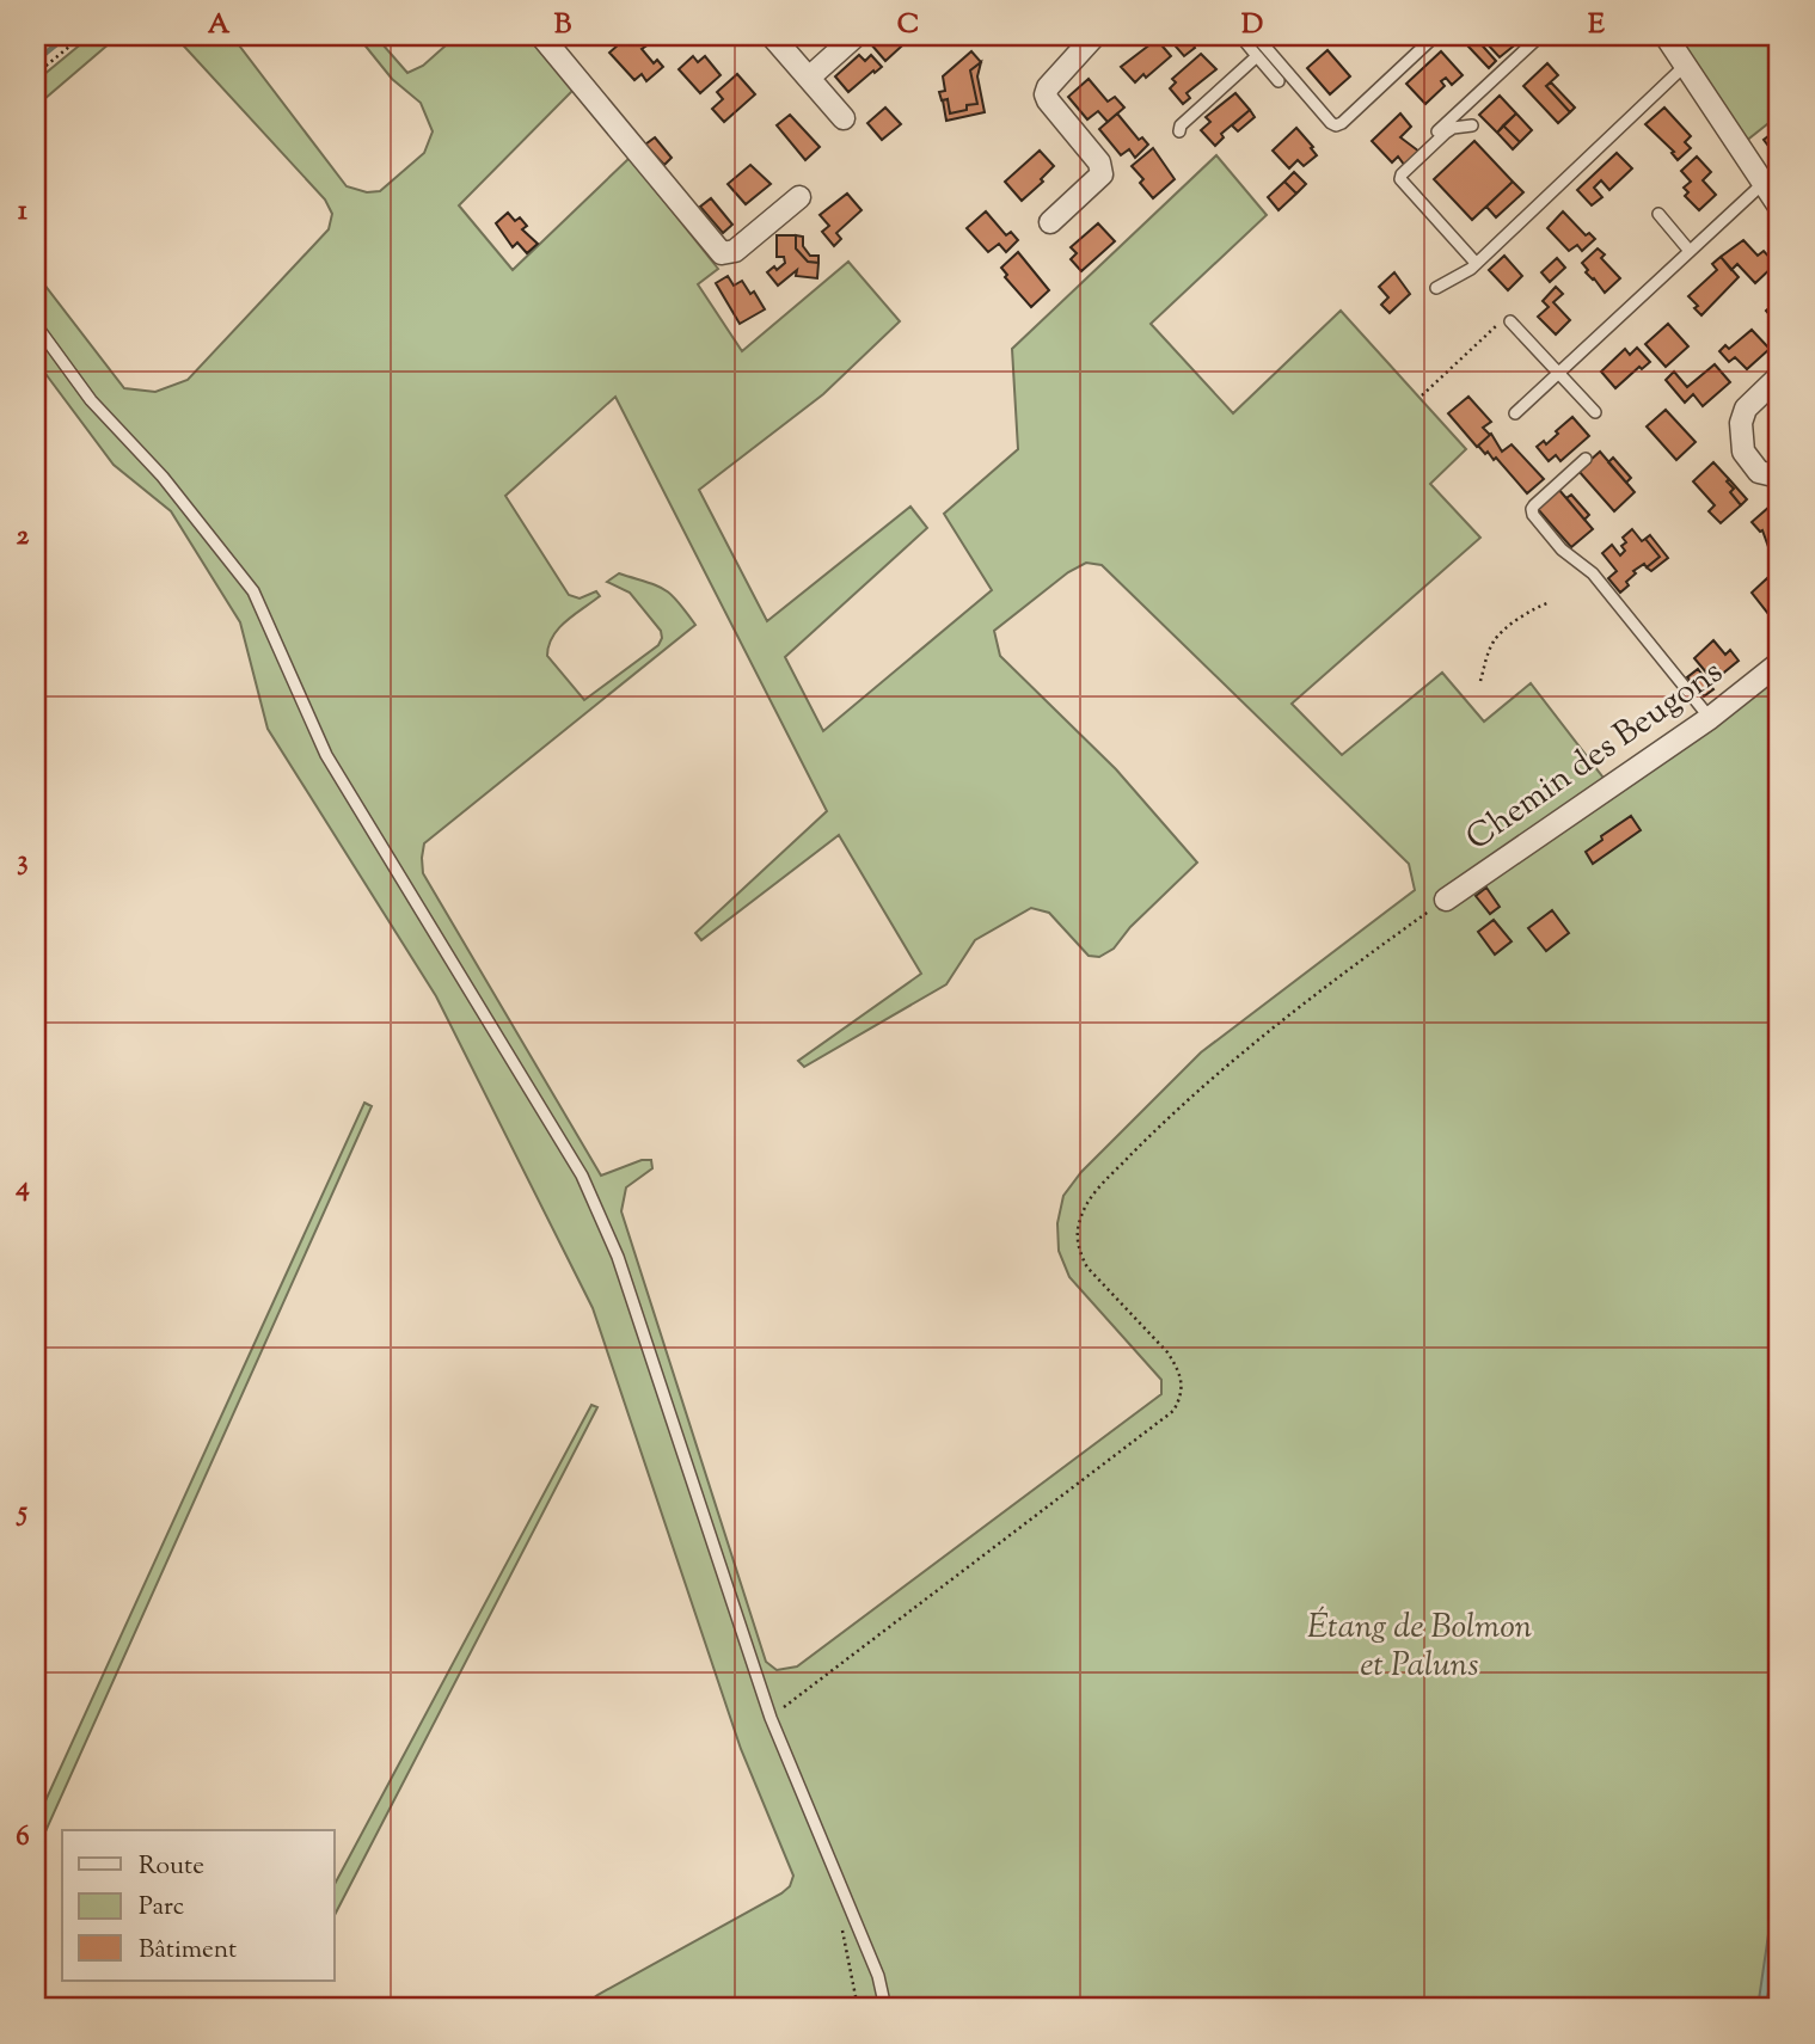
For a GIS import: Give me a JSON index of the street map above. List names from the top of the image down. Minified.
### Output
{"streets":{"street":["Chemin des Beugons"]},"parks":["Étang de Bolmon et Paluns"],"legend":["Route","Parc","Bâtiment"],"grid":{"columns":["A","B","C","D","E"],"rows":["1","2","3","4","5","6"]}}
